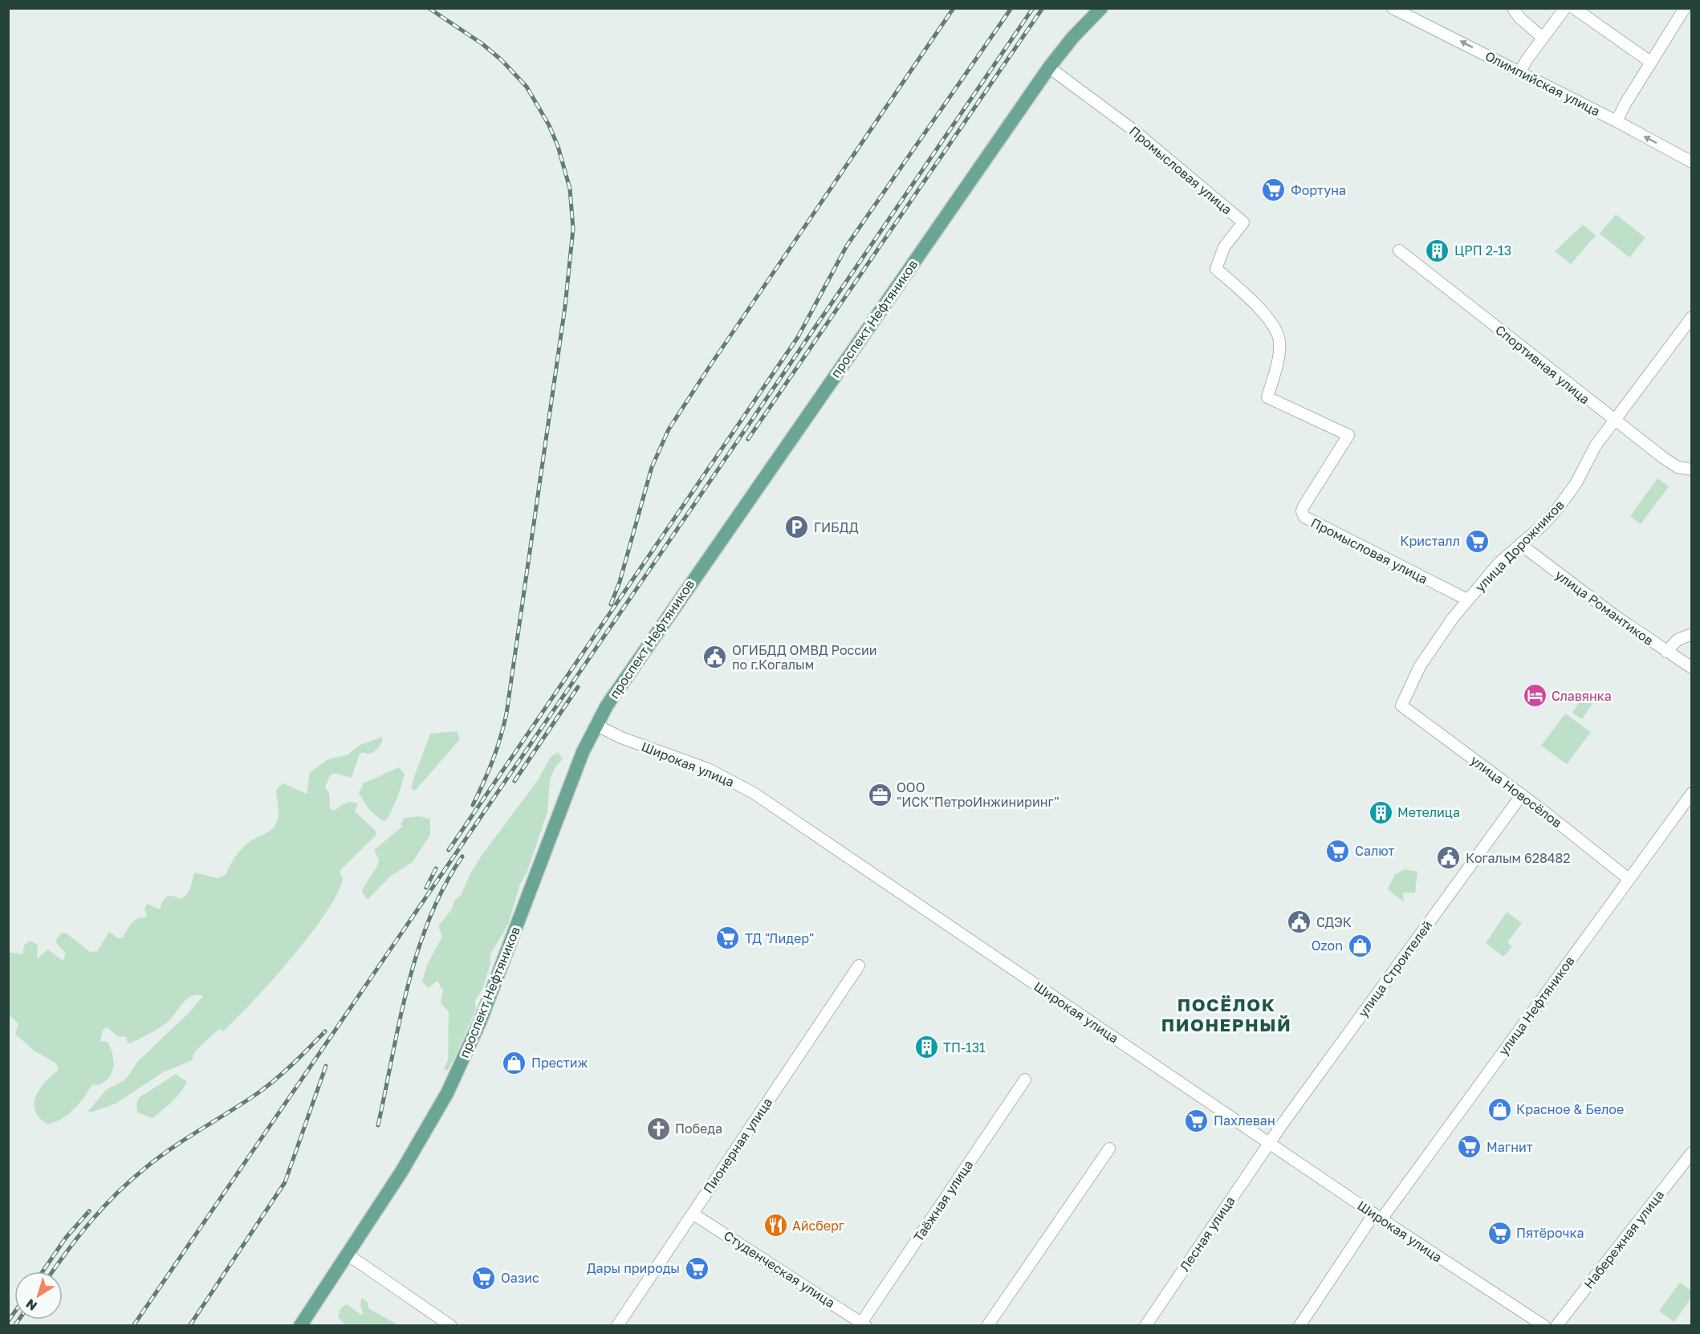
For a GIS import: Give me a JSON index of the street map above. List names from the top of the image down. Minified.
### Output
{"streets":{"main road":["проспект Нефтяников"],"street":["Олимпийская улица","Промысловая улица","Спортивная улица","улица Дорожников","улица Романтиков","Широкая улица","улица Новосёлов","улица Строителей","улица Нефтяников","Пионерная улица","Таёжная улица","Лесная улица","Набережная улица","Студенческая улица"]},"crossings":[["Промысловая улица","проспект Нефтяников"],["Промысловая улица","улица Дорожников"],["проспект Нефтяников","Широкая улица"],["Спортивная улица","улица Дорожников"],["улица Дорожников","улица Романтиков"],["улица Дорожников","улица Новосёлов"],["Широкая улица","улица Строителей"],["Широкая улица","улица Нефтяников"],["Широкая улица","Лесная улица"],["улица Новосёлов","улица Строителей"],["улица Новосёлов","улица Нефтяников"],["улица Строителей","Лесная улица"],["Пионерная улица","Студенческая улица"],["Таёжная улица","Студенческая улица"]],"one_way":["Олимпийская улица"],"districts":["ПОСЁЛОК ПИОНЕРНЫЙ"],"places":{"supermarket":["Фортуна","Кристалл","Салют","ТД \"Лидер\"","Пахлеван","Магнит","Пятёрочка","Дары природы","Оазис"],"building":["ЦРП 2-13","Метелица","ТП-131"],"parking":["ГИБДД"],"public building":["ОГИБДД ОМВД России по г.Когалым","Когалым 628482","СДЭК"],"hotel":["Славянка"],"office":["ООО \"ИСК\"ПетроИнжиниринг\""],"shop":["Ozon","Престиж","Красное & Белое"],"church":["Победа"],"restaurant":["Айсберг"]},"north":"bottom left"}
